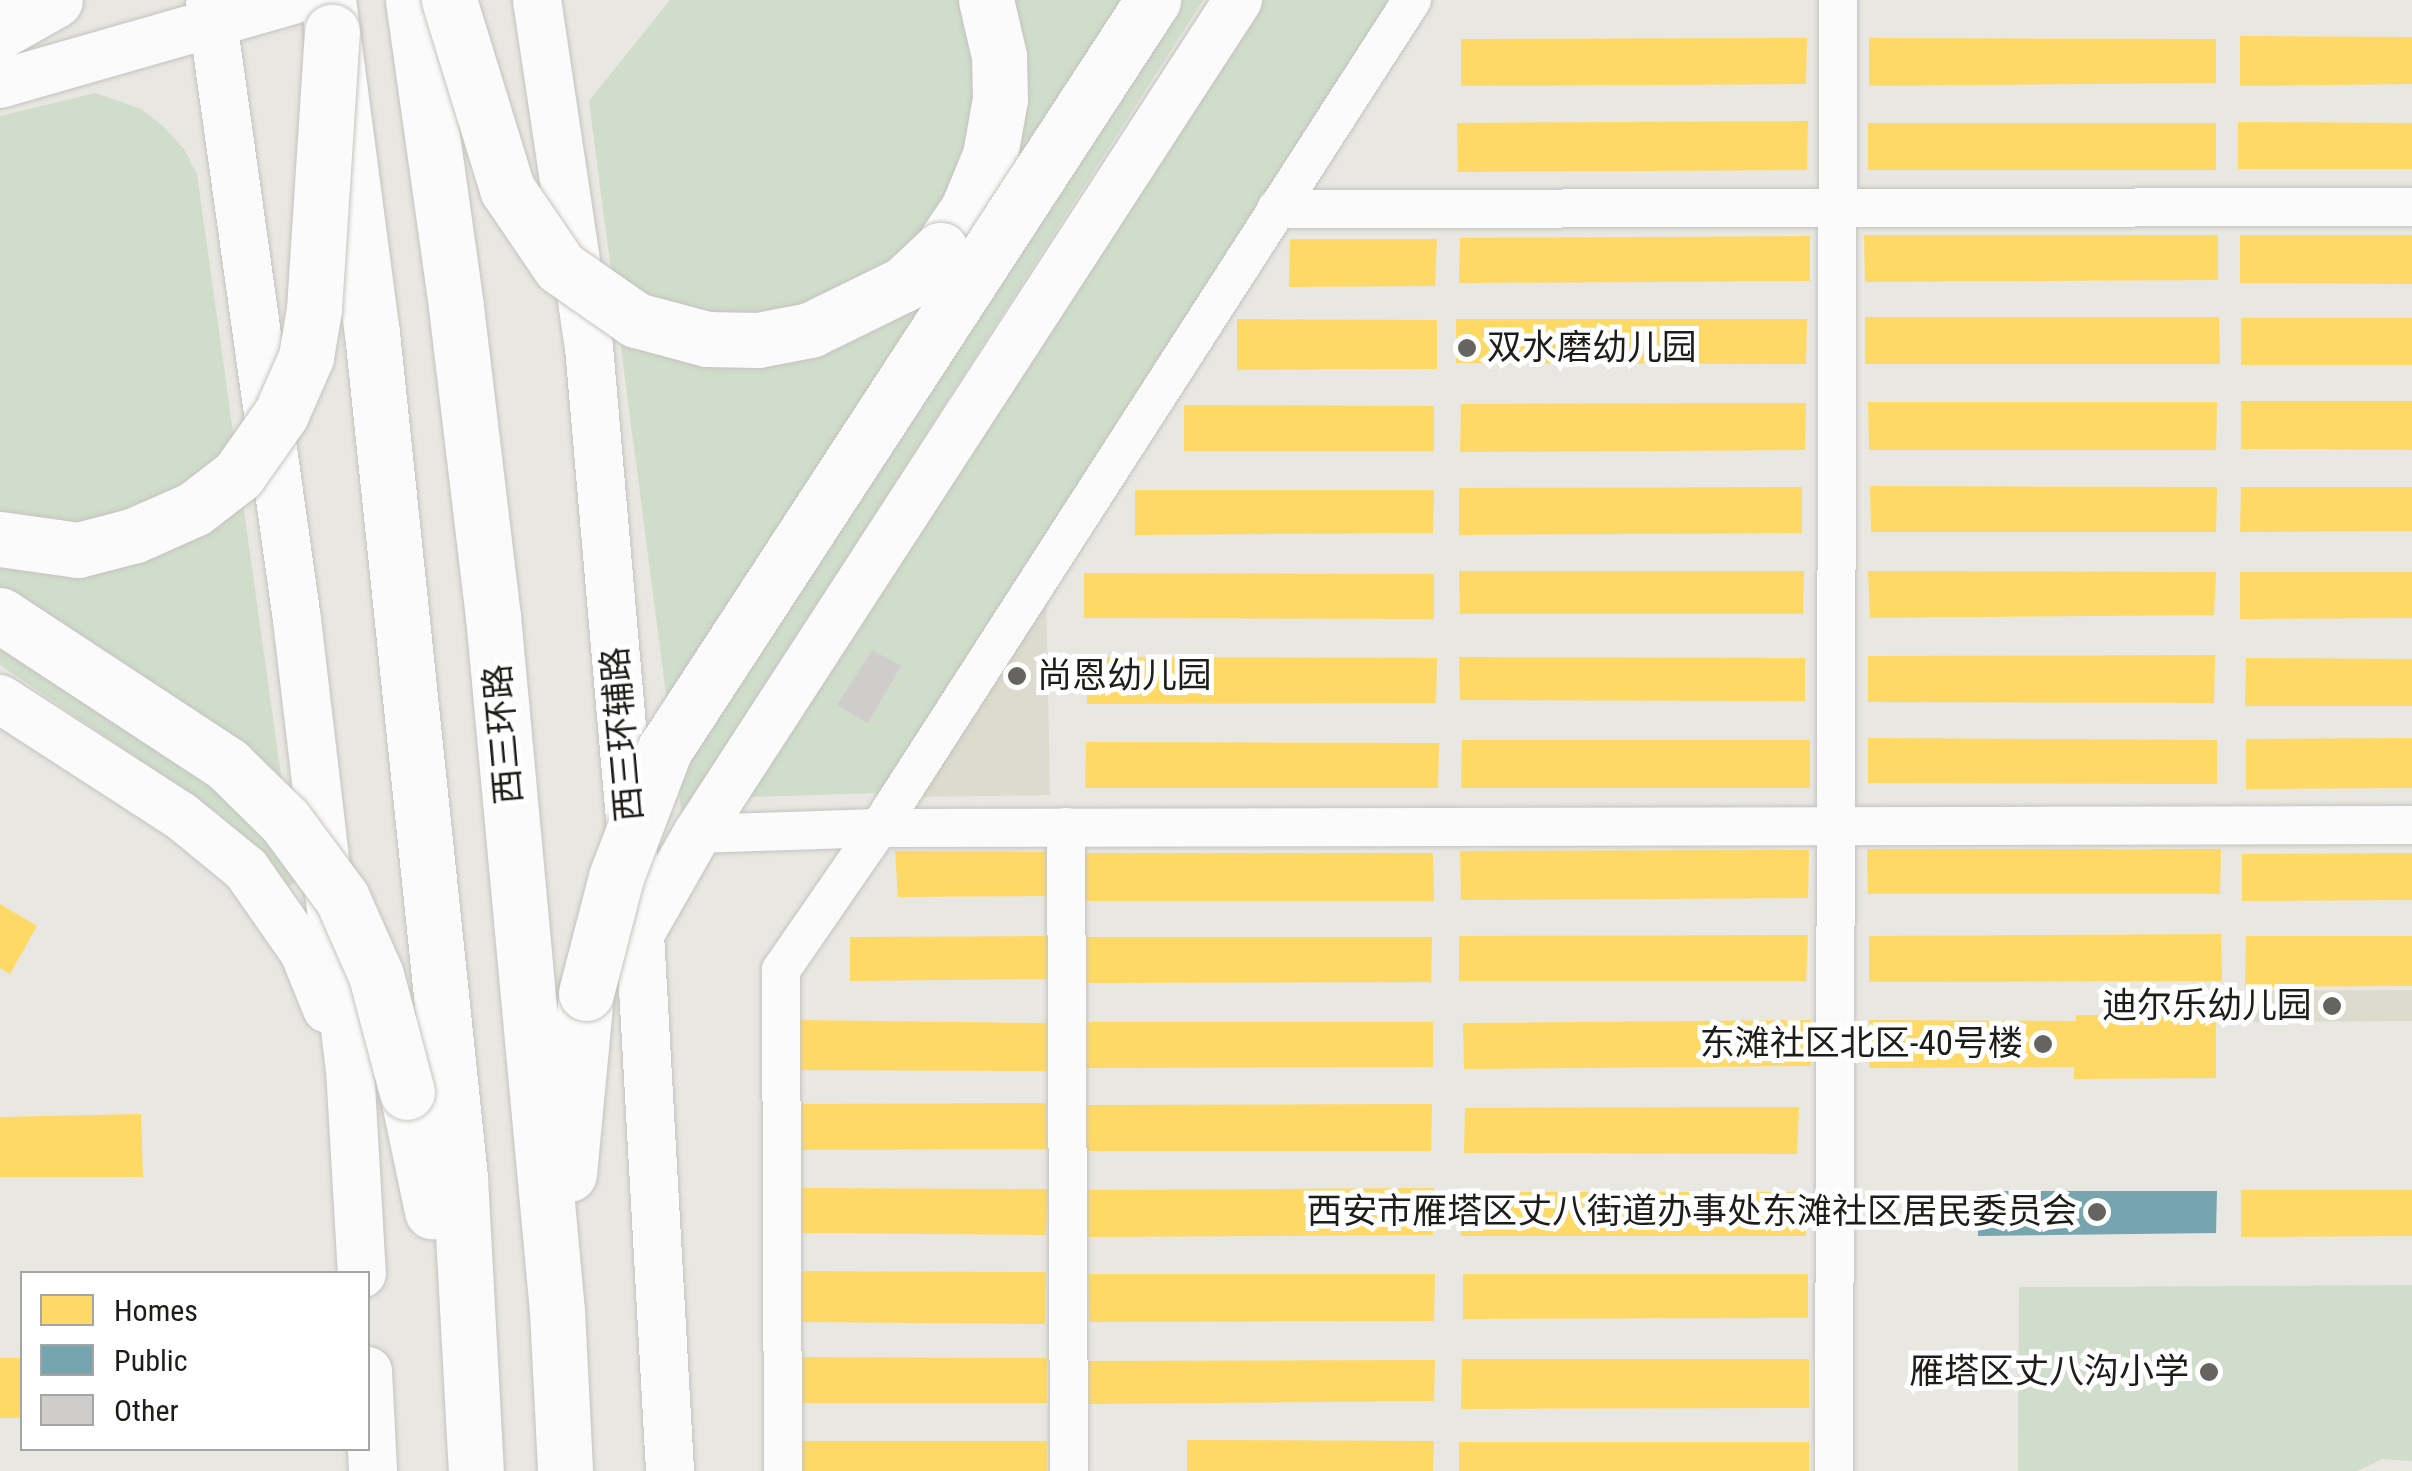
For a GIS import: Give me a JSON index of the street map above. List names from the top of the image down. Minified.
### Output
{"streets":{"highway":["西三环路"],"main road":["西三环辅路"]},"places":["双水磨幼儿园","尚恩幼儿园","迪尔乐幼儿园","东滩社区北区-40号楼","西安市雁塔区丈八街道办事处东滩社区居民委员会","雁塔区丈八沟小学"],"legend":["Homes","Public","Other"]}
